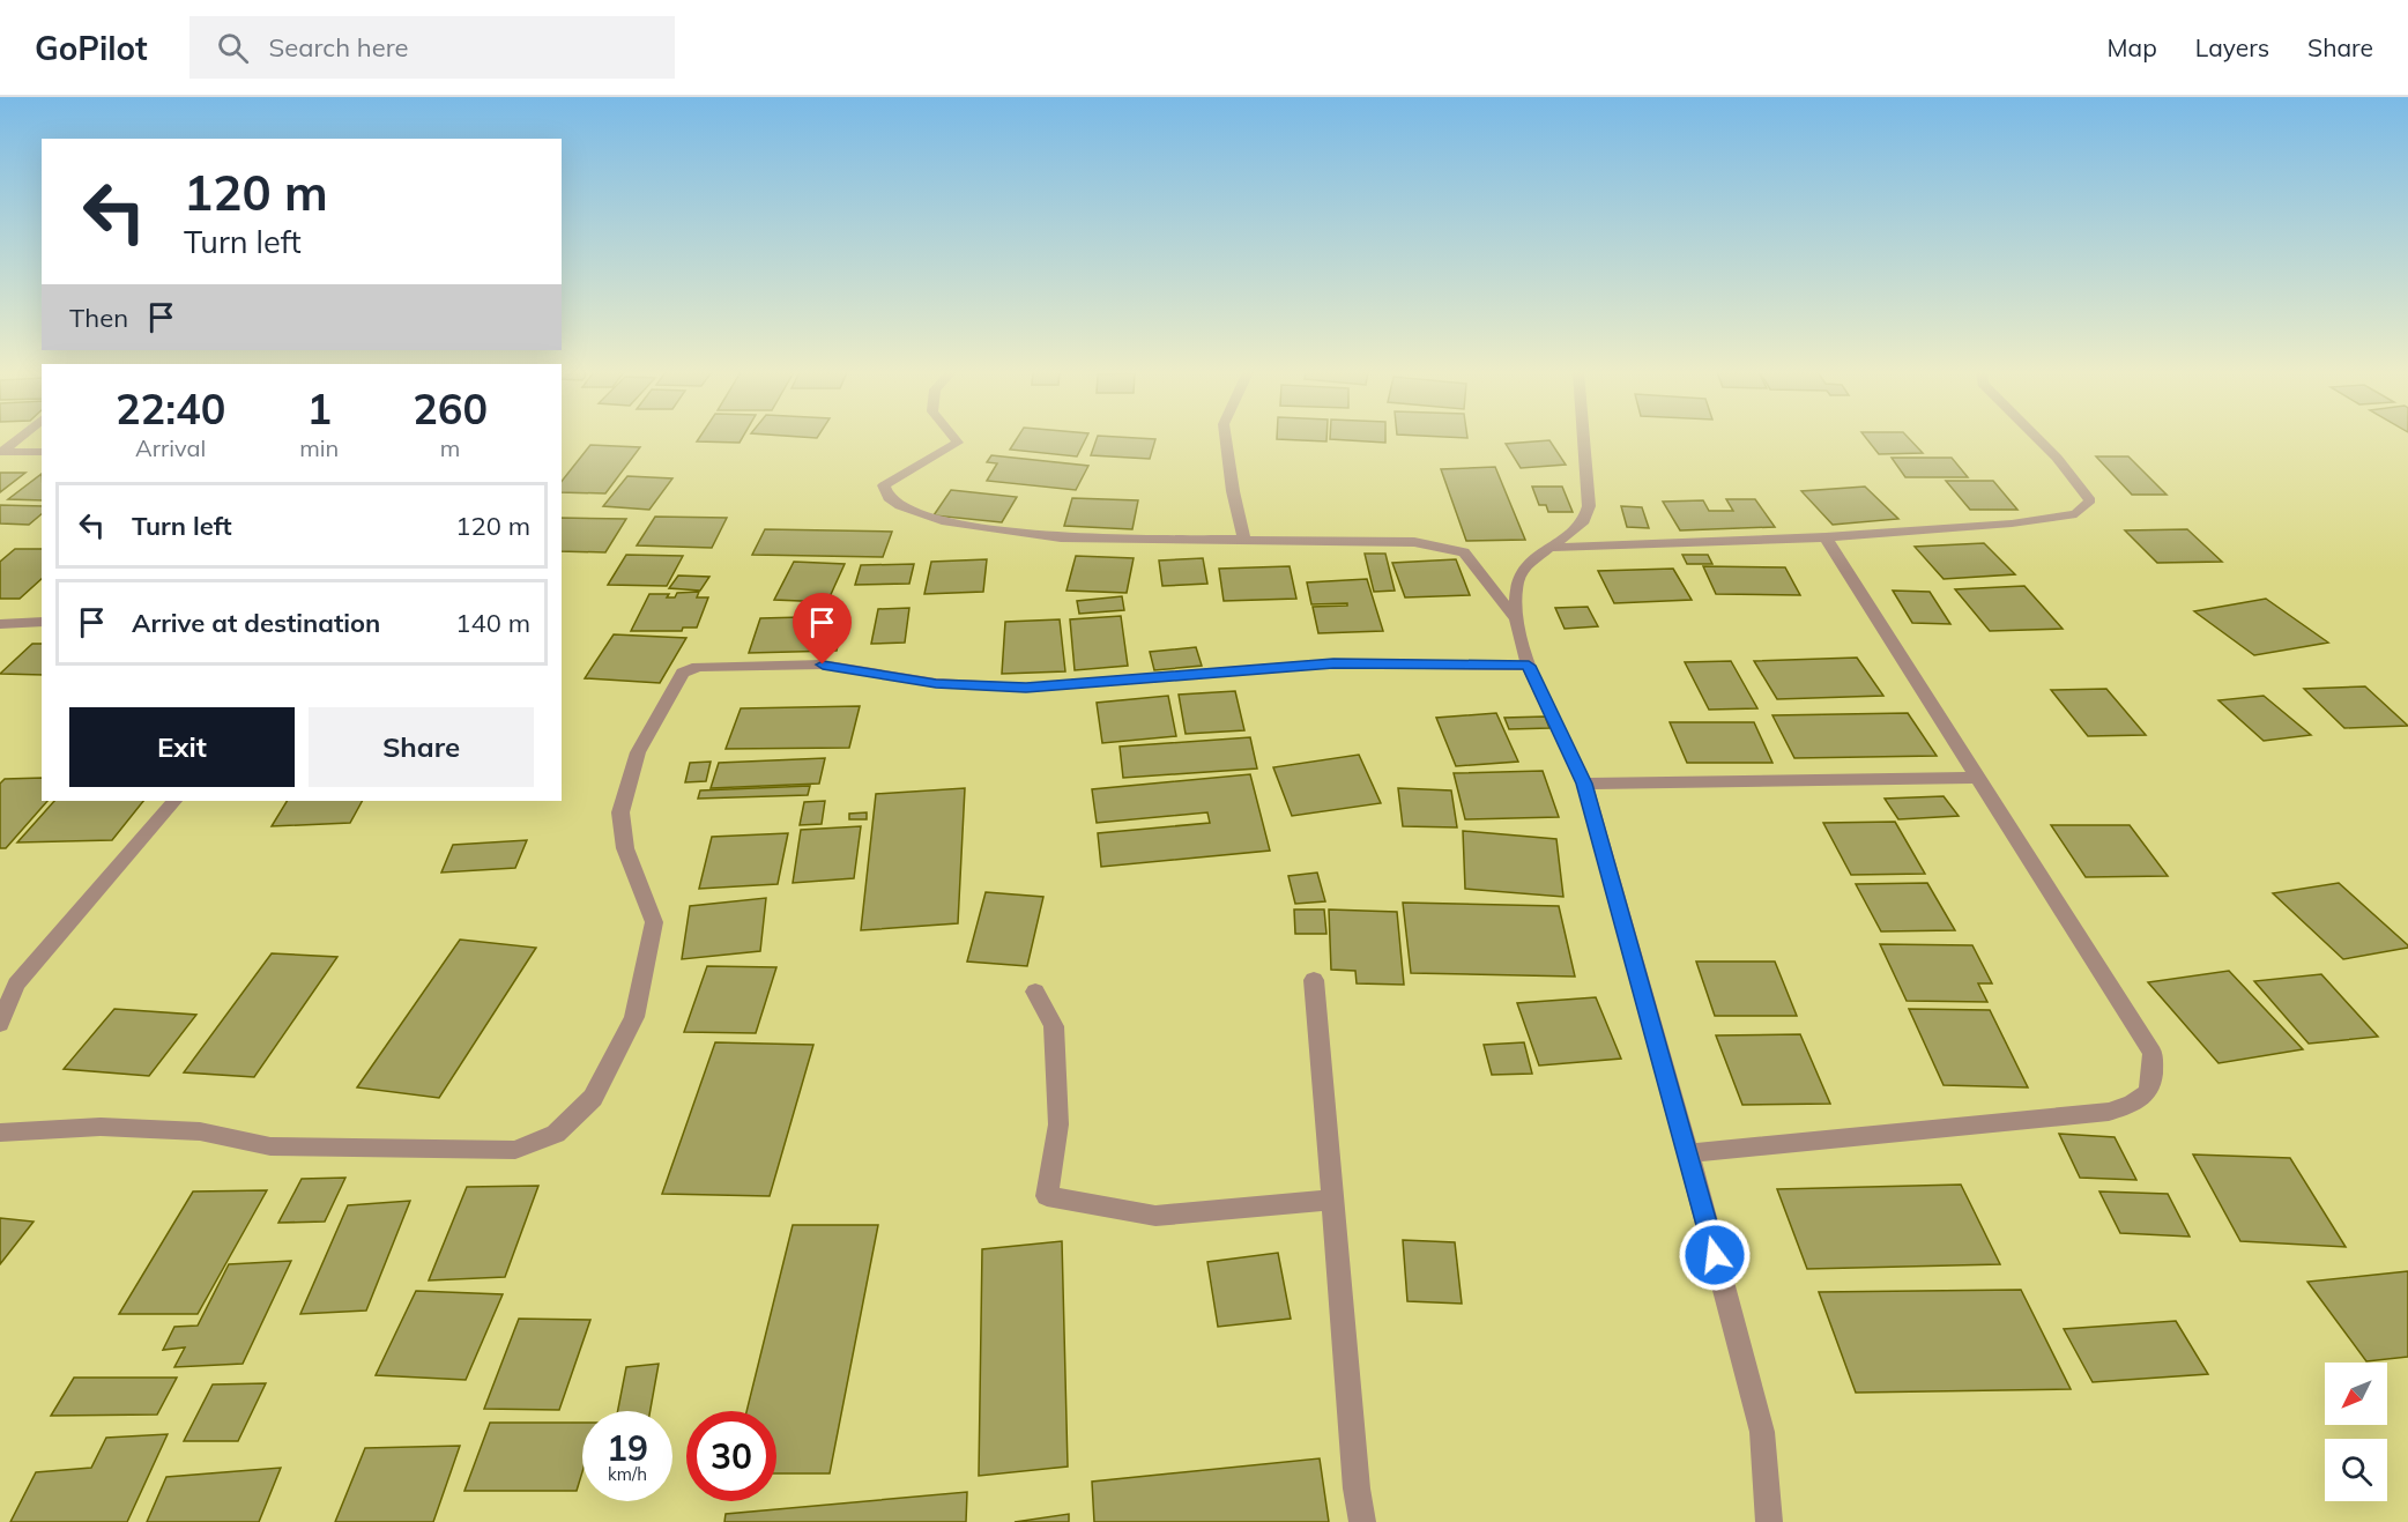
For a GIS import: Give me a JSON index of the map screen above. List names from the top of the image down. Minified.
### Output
{"north":"bottom left","page":{"header":"GoPilot","search":"Search here","nav":["Map","Layers","Share"],"turn":["120 m","Turn left"],"then":"Then","eta":["22:40","Arrival","1","min","260","m"],"list":[{"name":"Turn left","value":"120 m"},{"name":"Arrive at destination","value":"140 m"}],"buttons":["Exit","Share"],"speed":"19 km/h","limit":"30"}}
